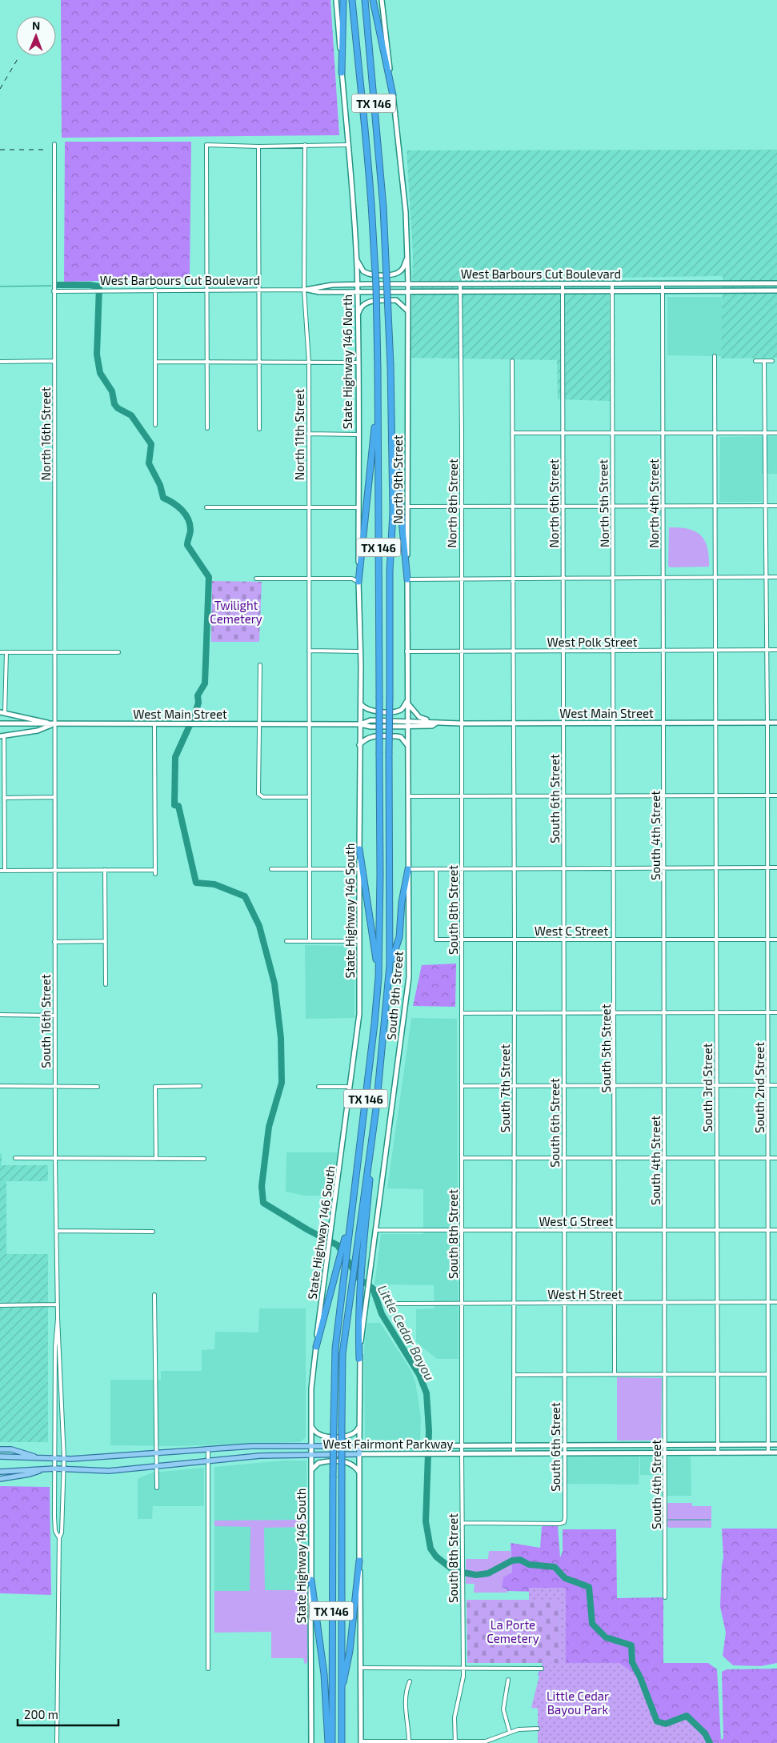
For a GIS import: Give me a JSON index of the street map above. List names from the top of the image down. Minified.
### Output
{"streets":{"highway":["TX 146"],"main road":["West Barbours Cut Boulevard","State Highway 146 North","North 9th Street","West Main Street","State Highway 146 South","South 9th Street","West Fairmont Parkway"],"street":["North 16th Street","North 11th Street","North 8th Street","North 6th Street","North 5th Street","North 4th Street","West Polk Street","South 6th Street","South 4th Street","South 8th Street","West C Street","South 16th Street","South 5th Street","South 3rd Street","South 2nd Street","South 7th Street","West G Street","West H Street"]},"crossings":[["West Barbours Cut Boulevard","State Highway 146 North"],["West Barbours Cut Boulevard","North 16th Street"],["West Barbours Cut Boulevard","North 11th Street"],["West Barbours Cut Boulevard","North 8th Street"],["West Barbours Cut Boulevard","North 6th Street"],["West Barbours Cut Boulevard","North 5th Street"],["West Barbours Cut Boulevard","North 4th Street"],["State Highway 146 North","West Main Street"],["State Highway 146 North","State Highway 146 South"],["North 16th Street","West Main Street"],["North 16th Street","South 16th Street"],["North 11th Street","West Main Street"],["North 9th Street","West Polk Street"],["North 9th Street","West Main Street"],["North 9th Street","South 9th Street"],["North 8th Street","West Polk Street"],["North 8th Street","West Main Street"],["North 8th Street","South 8th Street"],["North 6th Street","West Polk Street"],["North 6th Street","West Main Street"],["North 6th Street","South 6th Street"],["North 5th Street","West Polk Street"],["North 5th Street","West Main Street"],["North 5th Street","South 5th Street"],["North 4th Street","West Polk Street"],["North 4th Street","West Main Street"],["North 4th Street","South 4th Street"],["West Polk Street","South 3rd Street"],["West Polk Street","South 2nd Street"],["West Polk Street","South 7th Street"],["West Main Street","South 6th Street"],["West Main Street","South 4th Street"],["West Main Street","South 8th Street"],["West Main Street","State Highway 146 South"],["West Main Street","South 9th Street"],["West Main Street","South 16th Street"],["West Main Street","South 5th Street"],["West Main Street","South 3rd Street"],["West Main Street","South 2nd Street"],["West Main Street","South 7th Street"],["South 6th Street","South 8th Street"],["South 6th Street","West C Street"],["South 6th Street","West G Street"],["South 6th Street","West H Street"],["South 6th Street","West Fairmont Parkway"],["South 4th Street","West C Street"],["South 4th Street","West G Street"],["South 4th Street","West H Street"],["South 4th Street","West Fairmont Parkway"],["South 8th Street","West C Street"],["South 8th Street","West G Street"],["South 8th Street","West H Street"],["South 8th Street","West Fairmont Parkway"],["State Highway 146 South","West Fairmont Parkway"],["West C Street","South 5th Street"],["West C Street","South 3rd Street"],["West C Street","South 2nd Street"],["West C Street","South 7th Street"],["South 9th Street","West G Street"],["South 16th Street","West Fairmont Parkway"],["South 5th Street","West G Street"],["South 5th Street","West H Street"],["South 3rd Street","West G Street"],["South 3rd Street","West H Street"],["South 3rd Street","West Fairmont Parkway"],["South 2nd Street","West G Street"],["South 2nd Street","West H Street"],["South 2nd Street","West Fairmont Parkway"],["South 7th Street","West G Street"],["South 7th Street","West H Street"],["South 7th Street","West Fairmont Parkway"]],"water":["Little Cedar Bayou"],"parks":["Twilight Cemetery","La Porte Cemetery","Little Cedar Bayou Park"],"scale_bar":"200 m","north":"top"}
